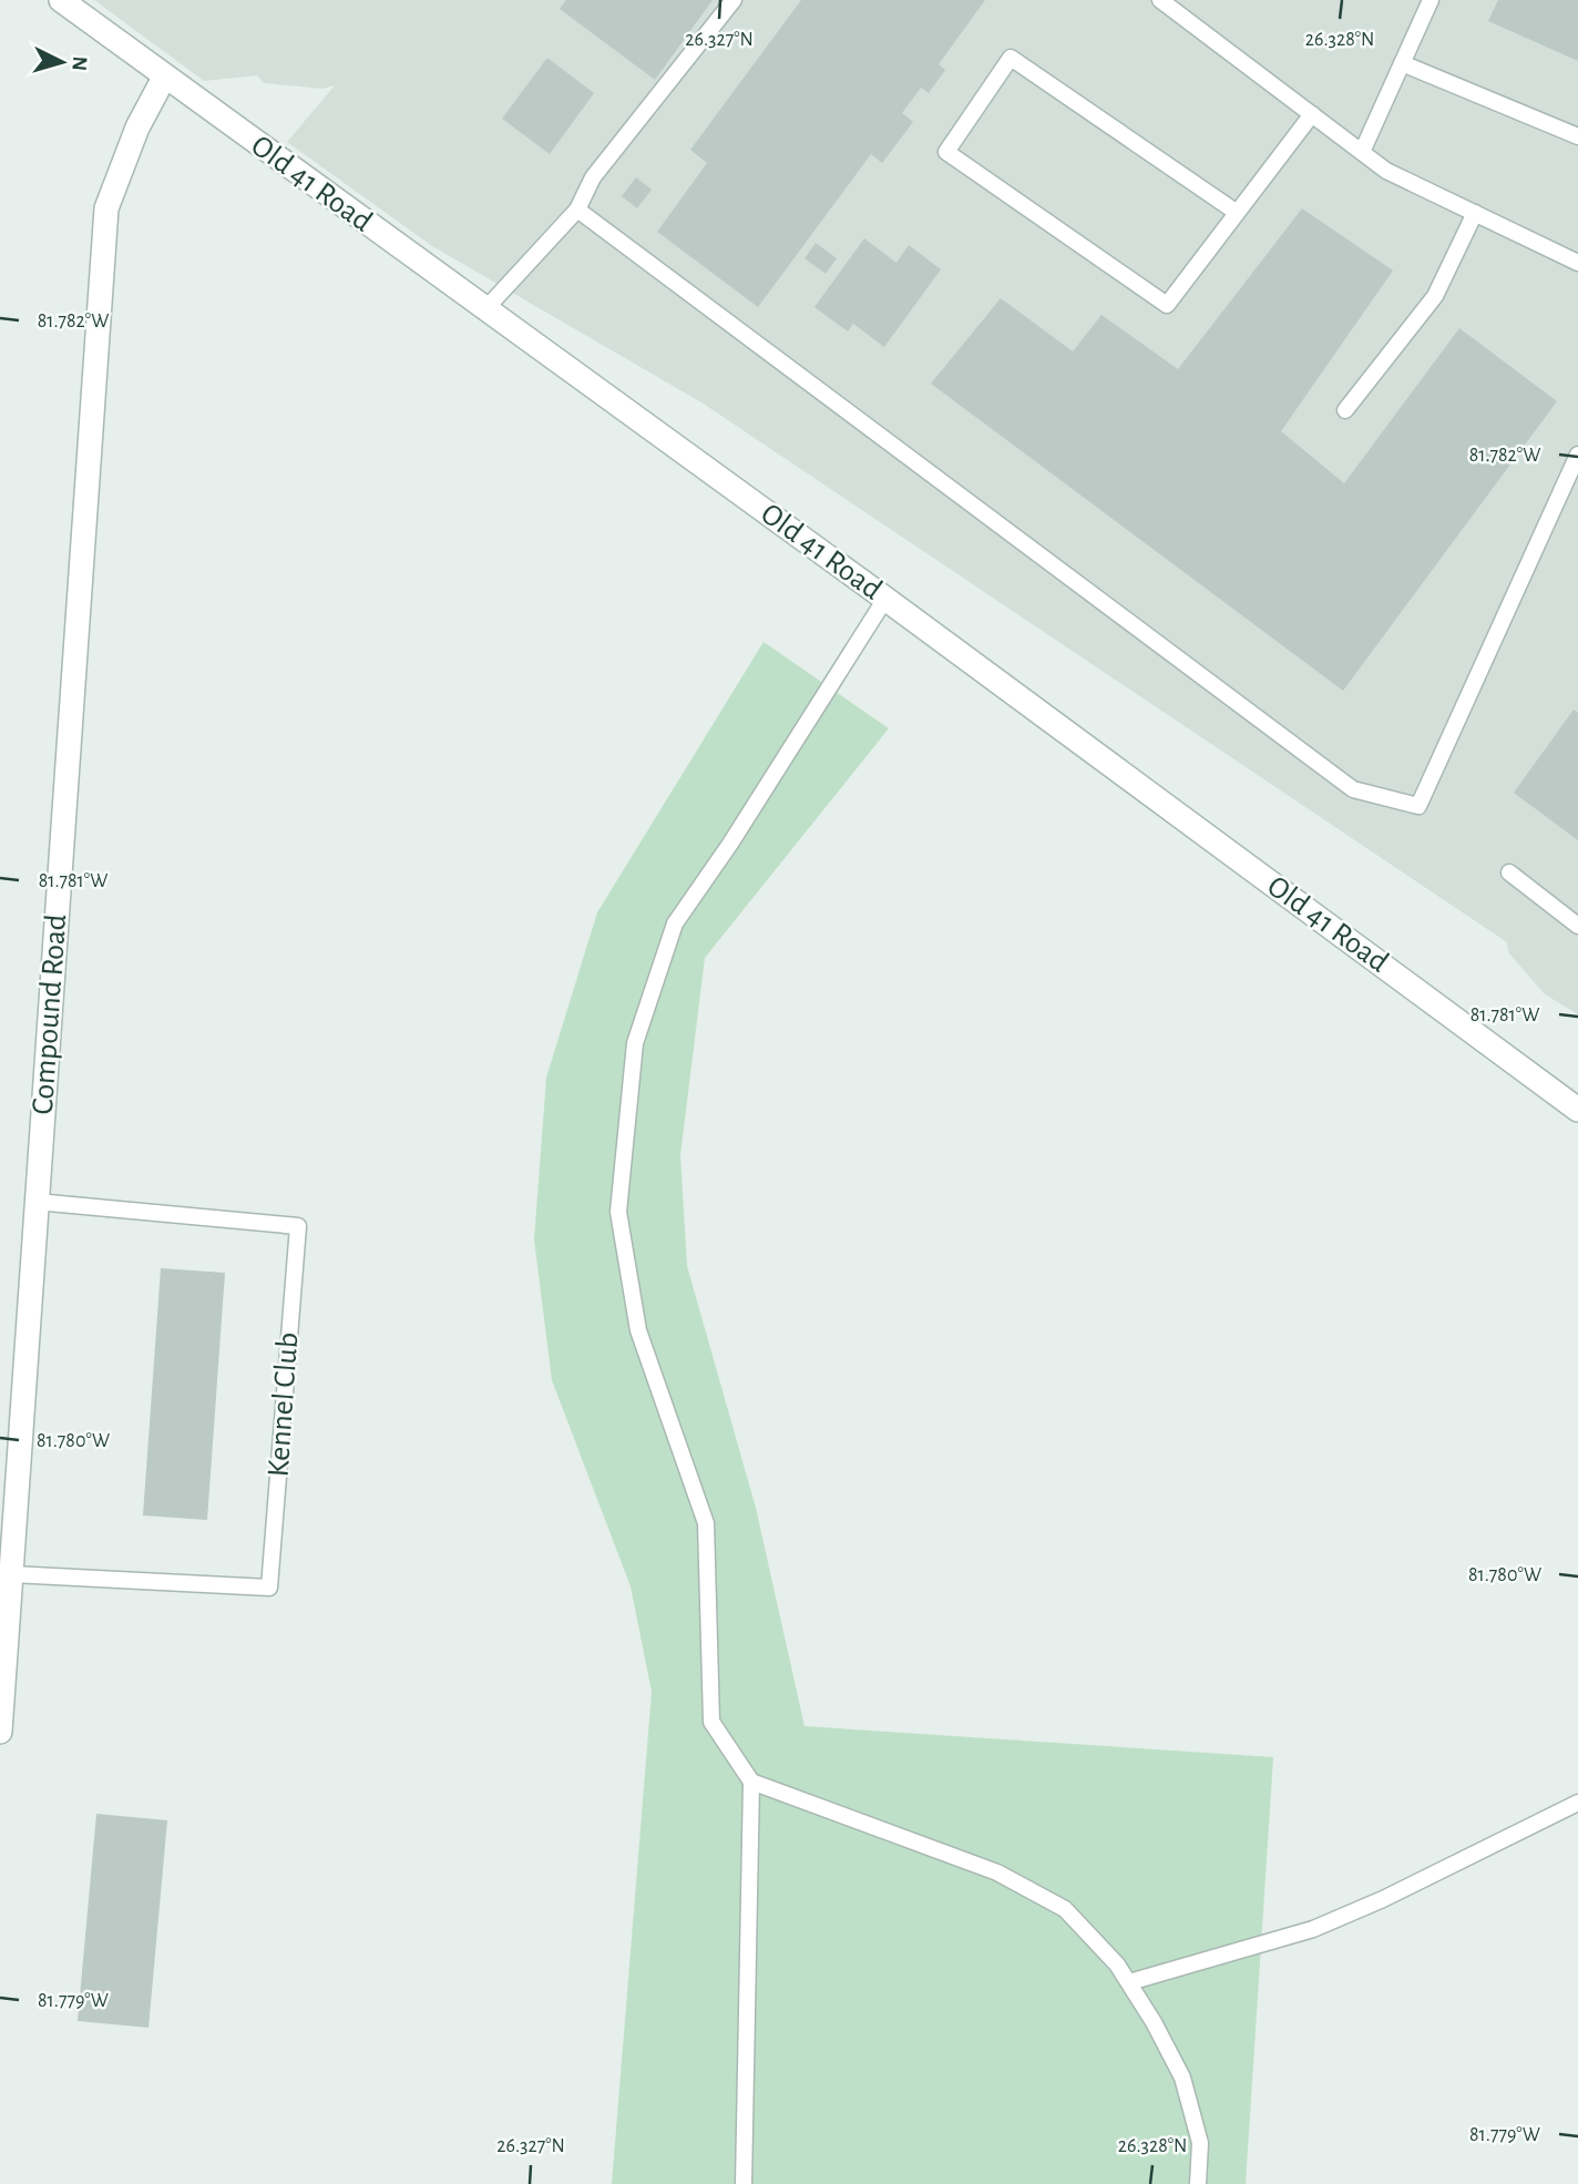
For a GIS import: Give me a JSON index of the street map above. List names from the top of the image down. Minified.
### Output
{"streets":{"street":["Old 41 Road","Compound Road"],"lane":["Kennel Club"]},"crossings":[["Old 41 Road","Compound Road"],["Compound Road","Kennel Club"]],"north":"right","coordinates":["26.327°N","26.328°N","81.782°W","81.781°W","81.780°W","81.779°W"]}
